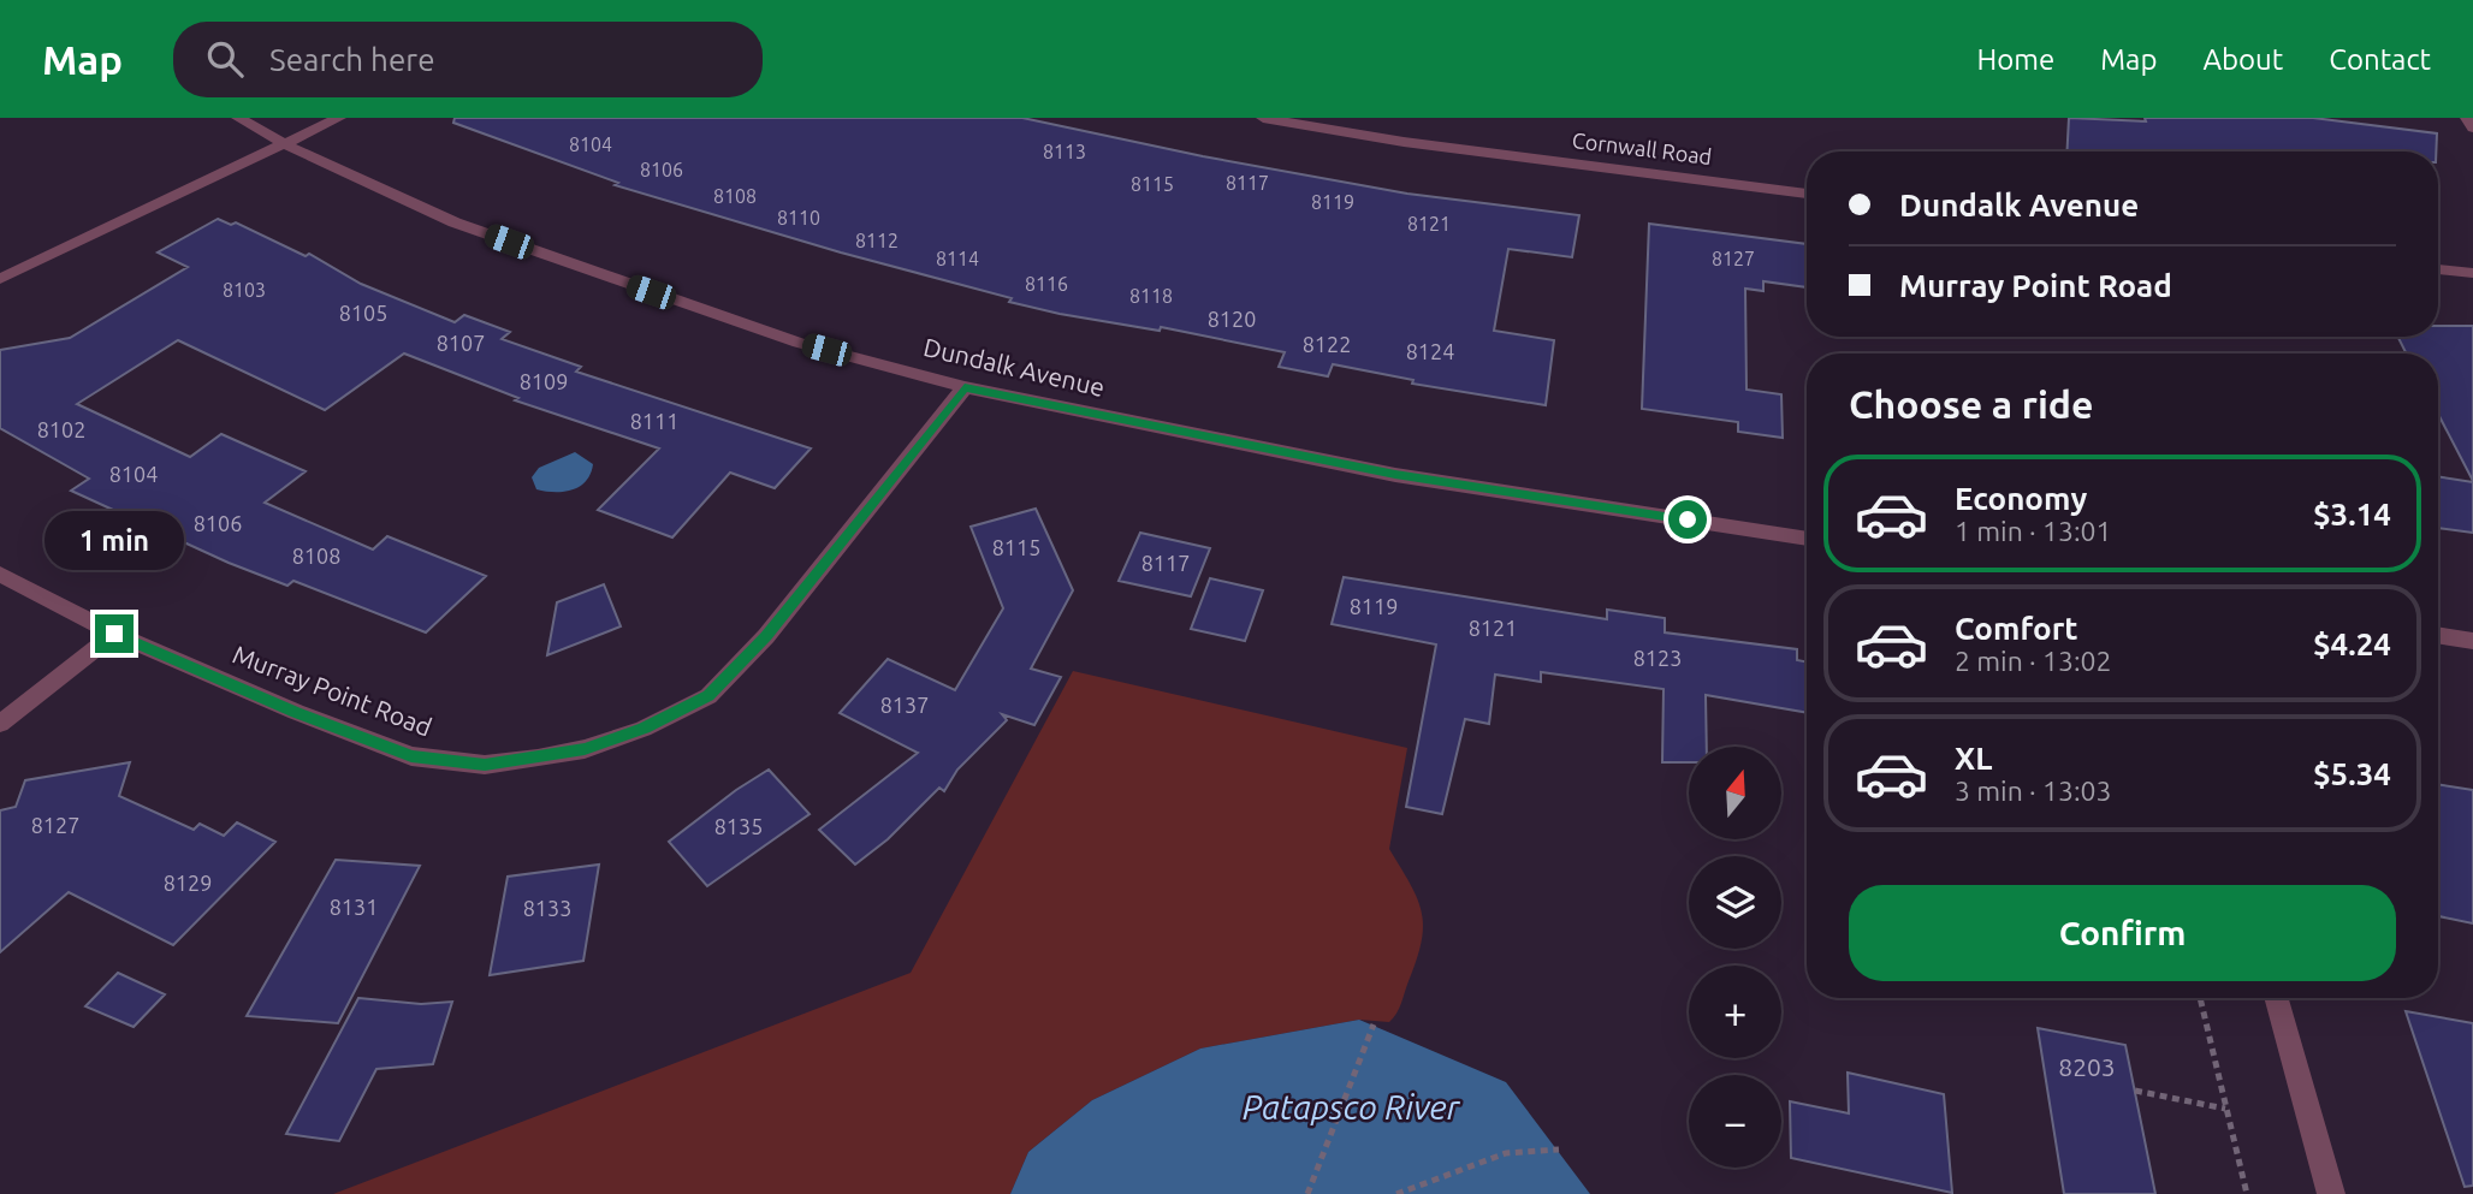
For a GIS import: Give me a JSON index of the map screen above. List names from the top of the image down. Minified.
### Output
{"streets":{"street":["Cornwall Road","Dundalk Avenue","Murray Point Road"]},"crossings":[["Dundalk Avenue","Murray Point Road"]],"water":["Patapsco River"],"house_numbers":["8104","8113","8106","8117","8115","8108","8119","8110","8121","8112","8114","8127","8116","8103","8118","8105","8120","8107","8122","8124","8109","8111","8102","8104","8106","8115","8108","8117","8119","8121","8123","8137","8127","8135","8129","8131","8133","8203"],"north":"top","page":{"header":"Map","search":"Search here","nav":["Home","Map","About","Contact"],"banner":["Dundalk Avenue","Murray Point Road"],"heading":"Choose a ride","list":[{"name":"Economy","note":"1 min · 13:01","value":"$3.14"},{"name":"Comfort","note":"2 min · 13:02","value":"$4.24"},{"name":"XL","note":"3 min · 13:03","value":"$5.34"}],"bubble":"1 min","map_buttons":["+","−"],"buttons":"Confirm"}}
